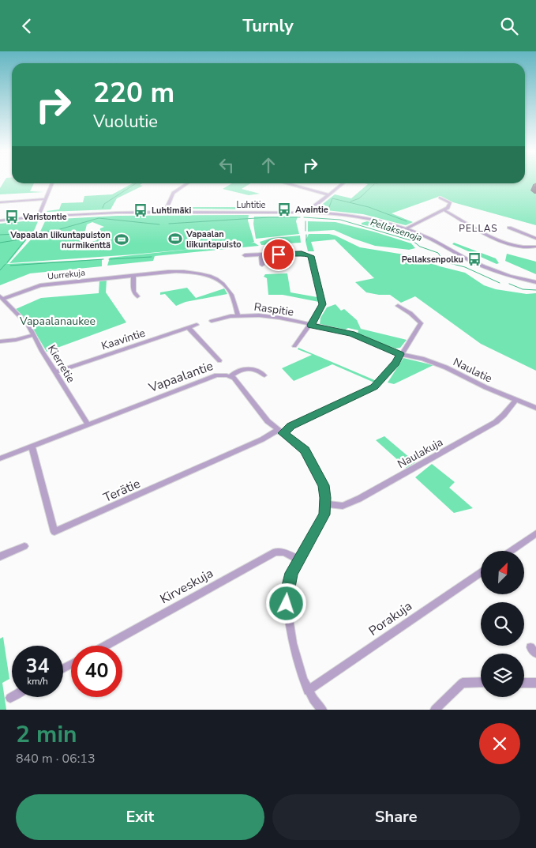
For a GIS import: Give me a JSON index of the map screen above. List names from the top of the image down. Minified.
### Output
{"streets":{"street":["Luhtitie","Uurrekuja","Raspitie","Kaavintie","Kierretie","Naulatie","Vapaalantie","Naulakuja","Terätie","Kirveskuja","Porakuja"]},"crossings":[["Uurrekuja","Raspitie"],["Uurrekuja","Kierretie"],["Raspitie","Naulatie"],["Kaavintie","Kierretie"],["Kierretie","Vapaalantie"],["Naulatie","Naulakuja"],["Vapaalantie","Naulakuja"],["Vapaalantie","Terätie"],["Vapaalantie","Kirveskuja"],["Vapaalantie","Porakuja"]],"districts":["PELLAS"],"water":["Pellaksenoja"],"parks":["Vapaalanaukee"],"places":{"bus stop":["Avaintie","Luhtimäki","Varistontie","Pellaksenpolku"],"sports":["Vapaalan liikuntapuisto","Vapaalan liikuntapuiston nurmikenttä"]},"north":"top right","page":{"header":"Turnly","turn":["220 m","Vuolutie"],"speed":"34 km/h","limit":"40","heading":["2 min","840 m · 06:13"],"buttons":["Exit","Share"]}}
